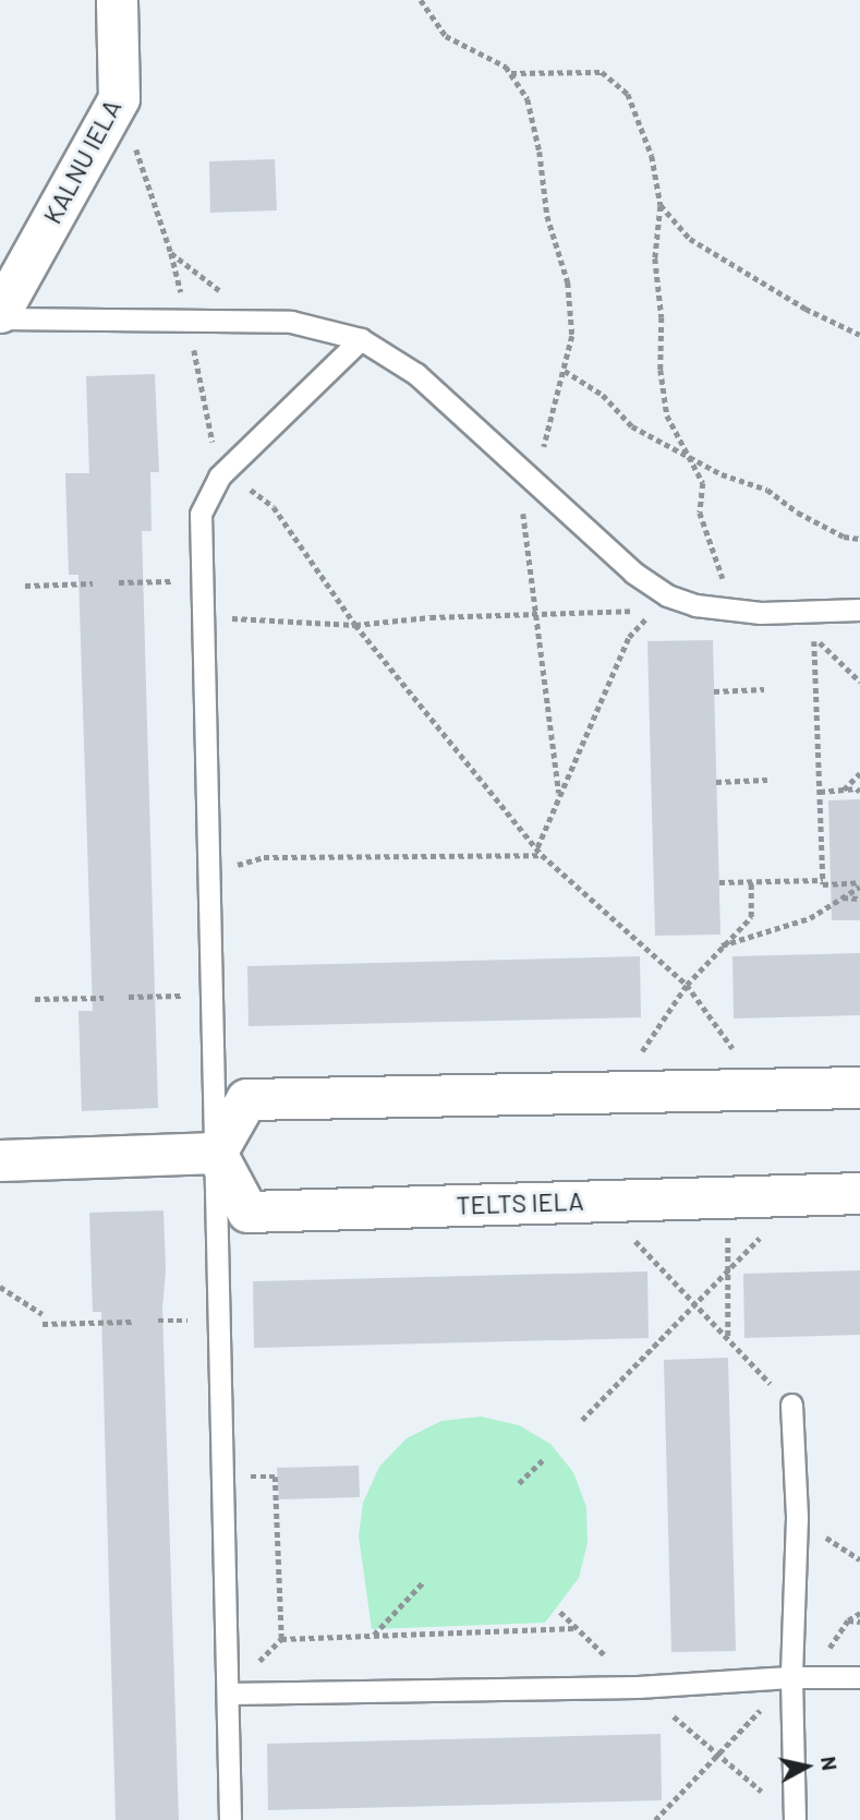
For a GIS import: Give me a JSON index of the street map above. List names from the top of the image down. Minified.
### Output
{"streets":{"street":["KALNU IELA","TELTS IELA"]},"north":"right"}
